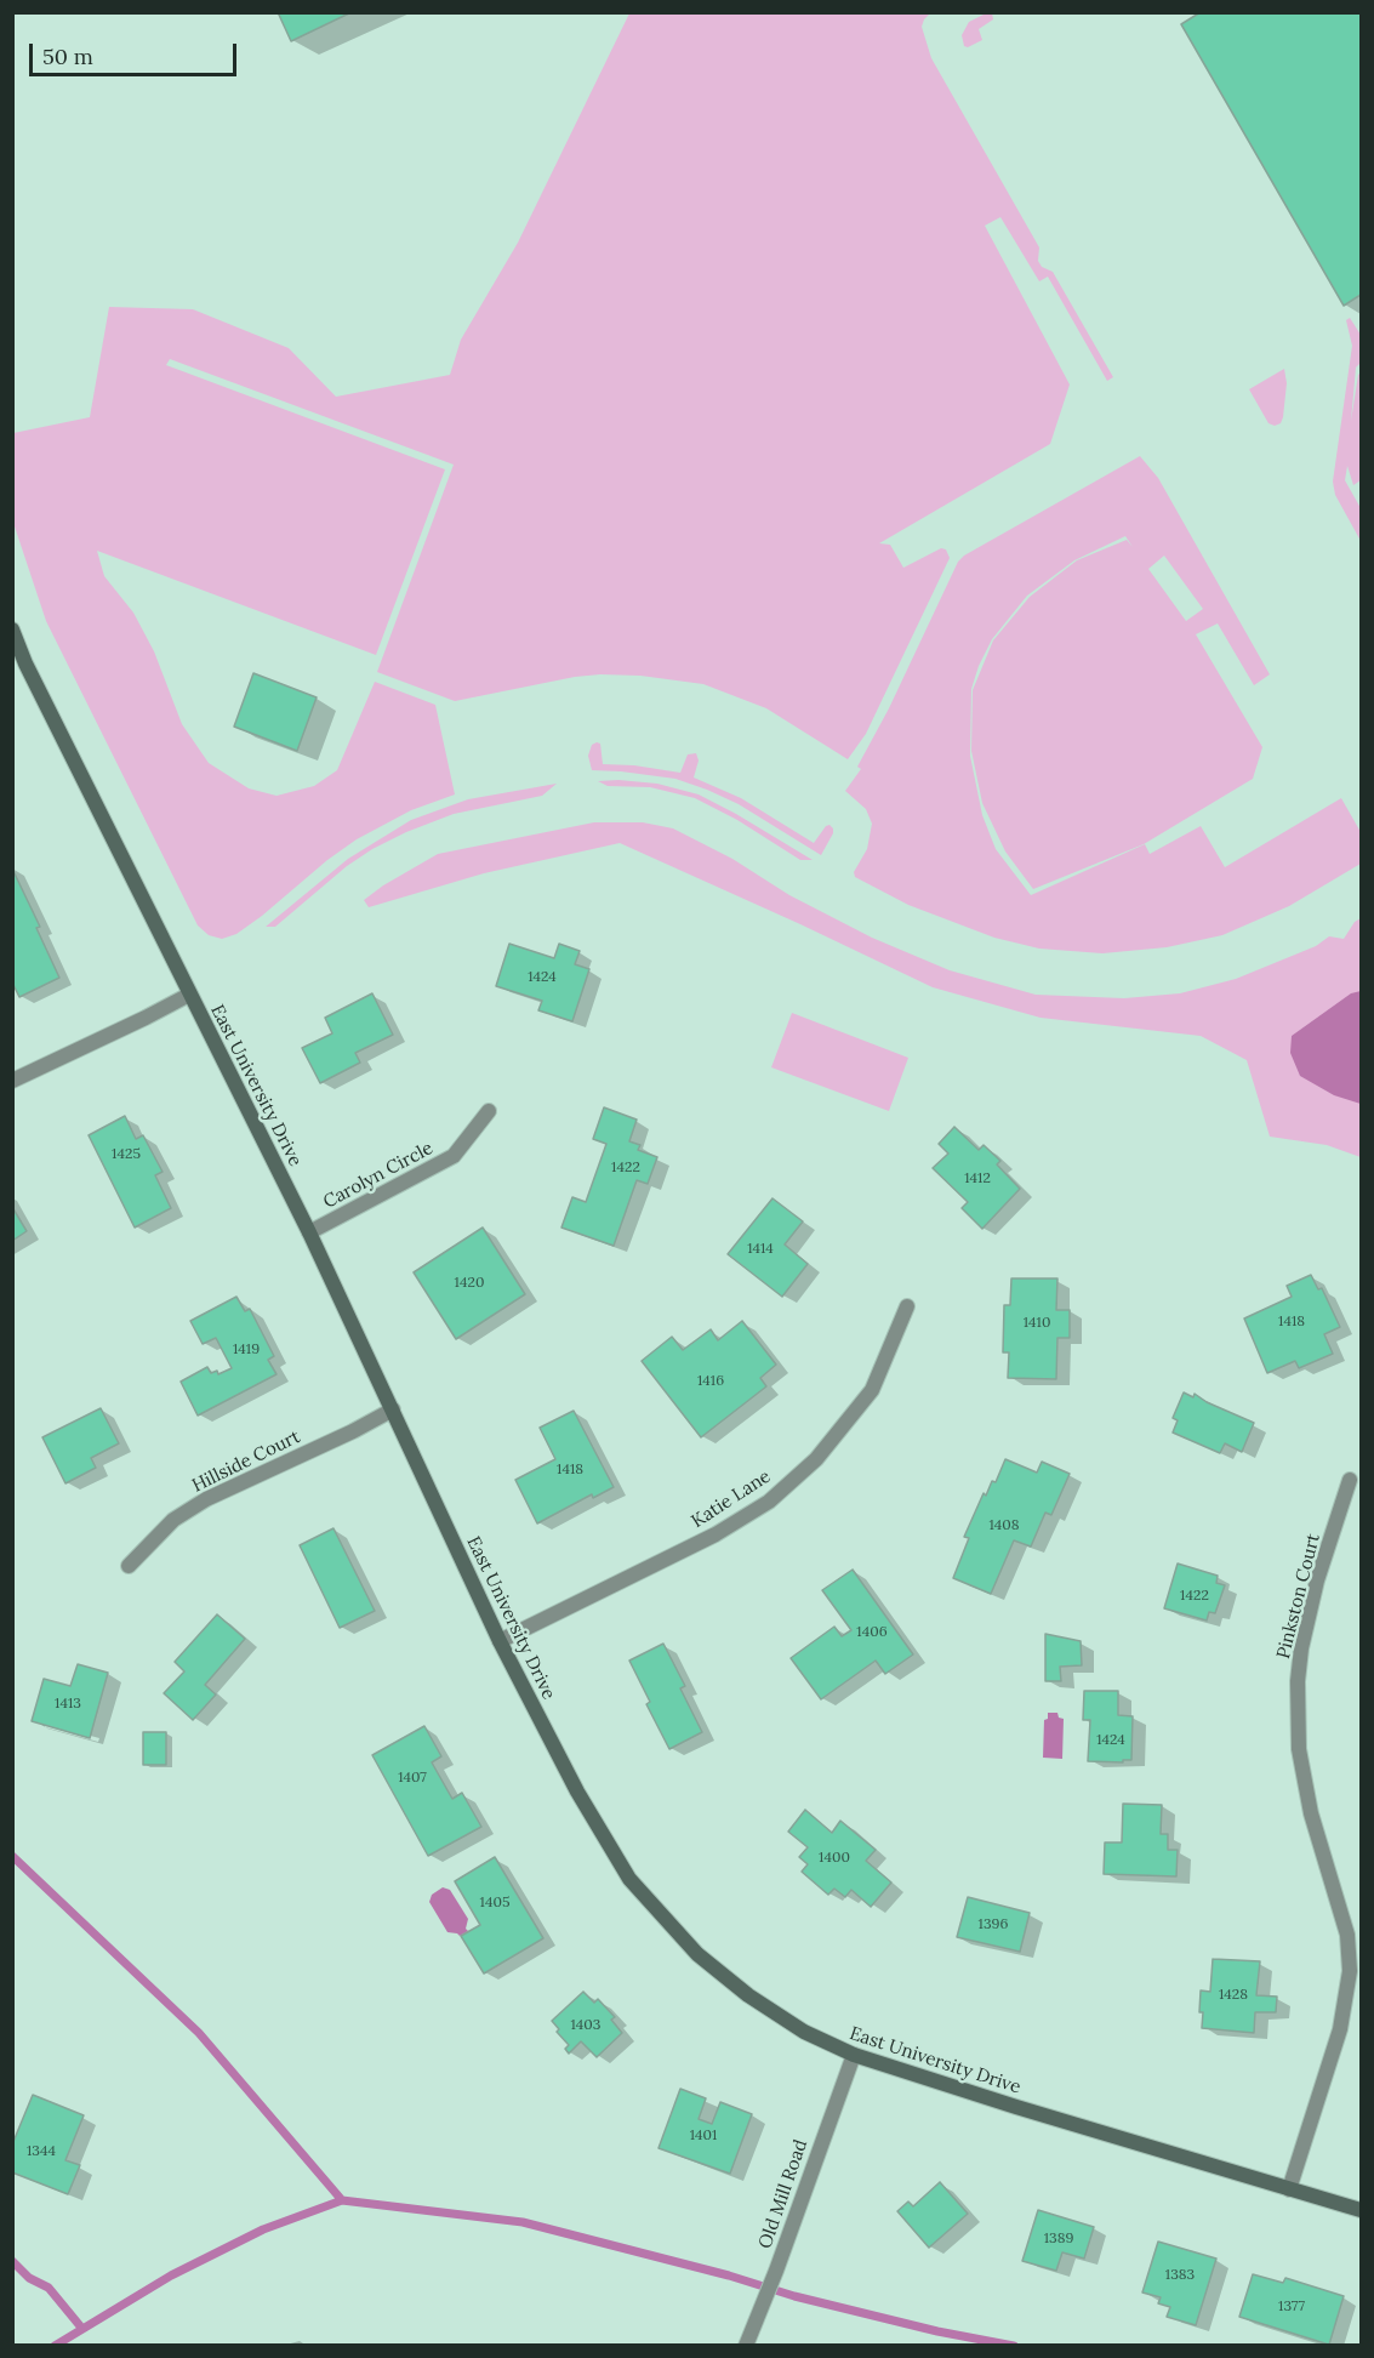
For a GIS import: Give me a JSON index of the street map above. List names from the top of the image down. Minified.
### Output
{"streets":{"main road":["East University Drive"],"street":["Carolyn Circle","Hillside Court","Katie Lane","Pinkston Court","Old Mill Road"]},"crossings":[["East University Drive","Carolyn Circle"],["East University Drive","Hillside Court"],["East University Drive","Katie Lane"],["East University Drive","Pinkston Court"],["East University Drive","Old Mill Road"]],"house_numbers":["1424","1425","1422","1412","1414","1420","1418","1410","1419","1416","1418","1408","1422","1406","1413","1424","1407","1400","1405","1396","1428","1403","1401","1344","1389","1383","1377"],"scale_bar":"50 m"}
